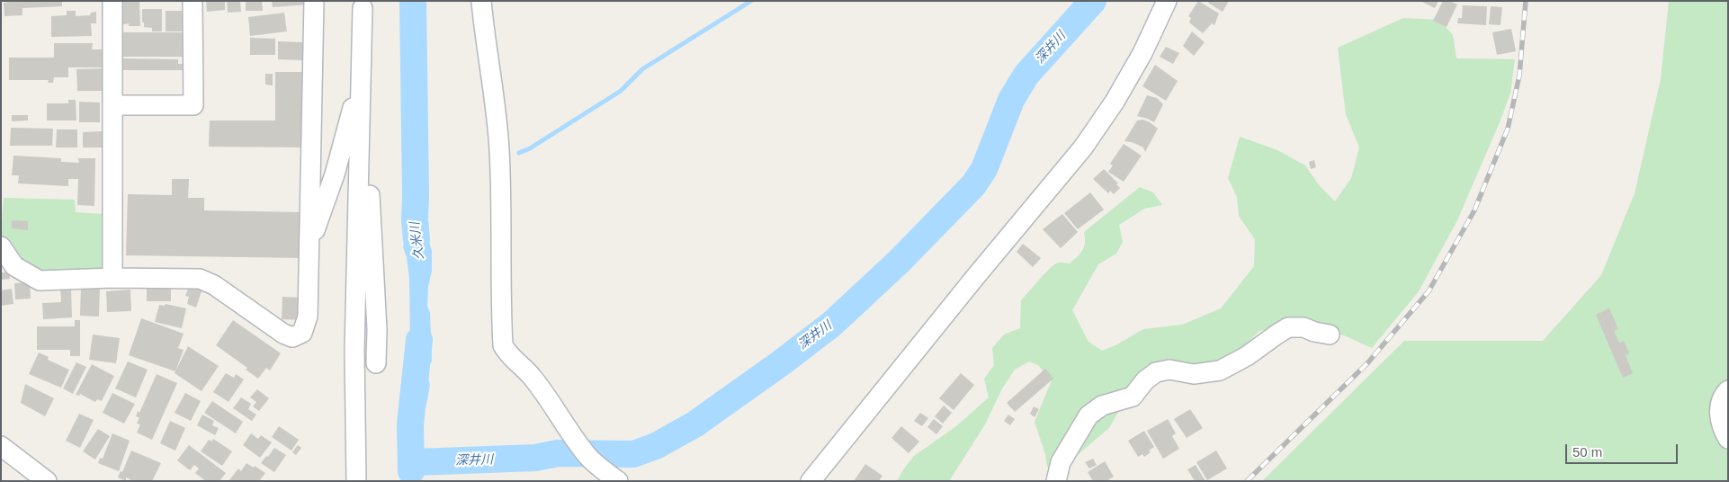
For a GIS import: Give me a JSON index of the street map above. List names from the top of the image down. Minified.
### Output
{"water":["深井川","久米川"],"scale_bar":"50 m"}
